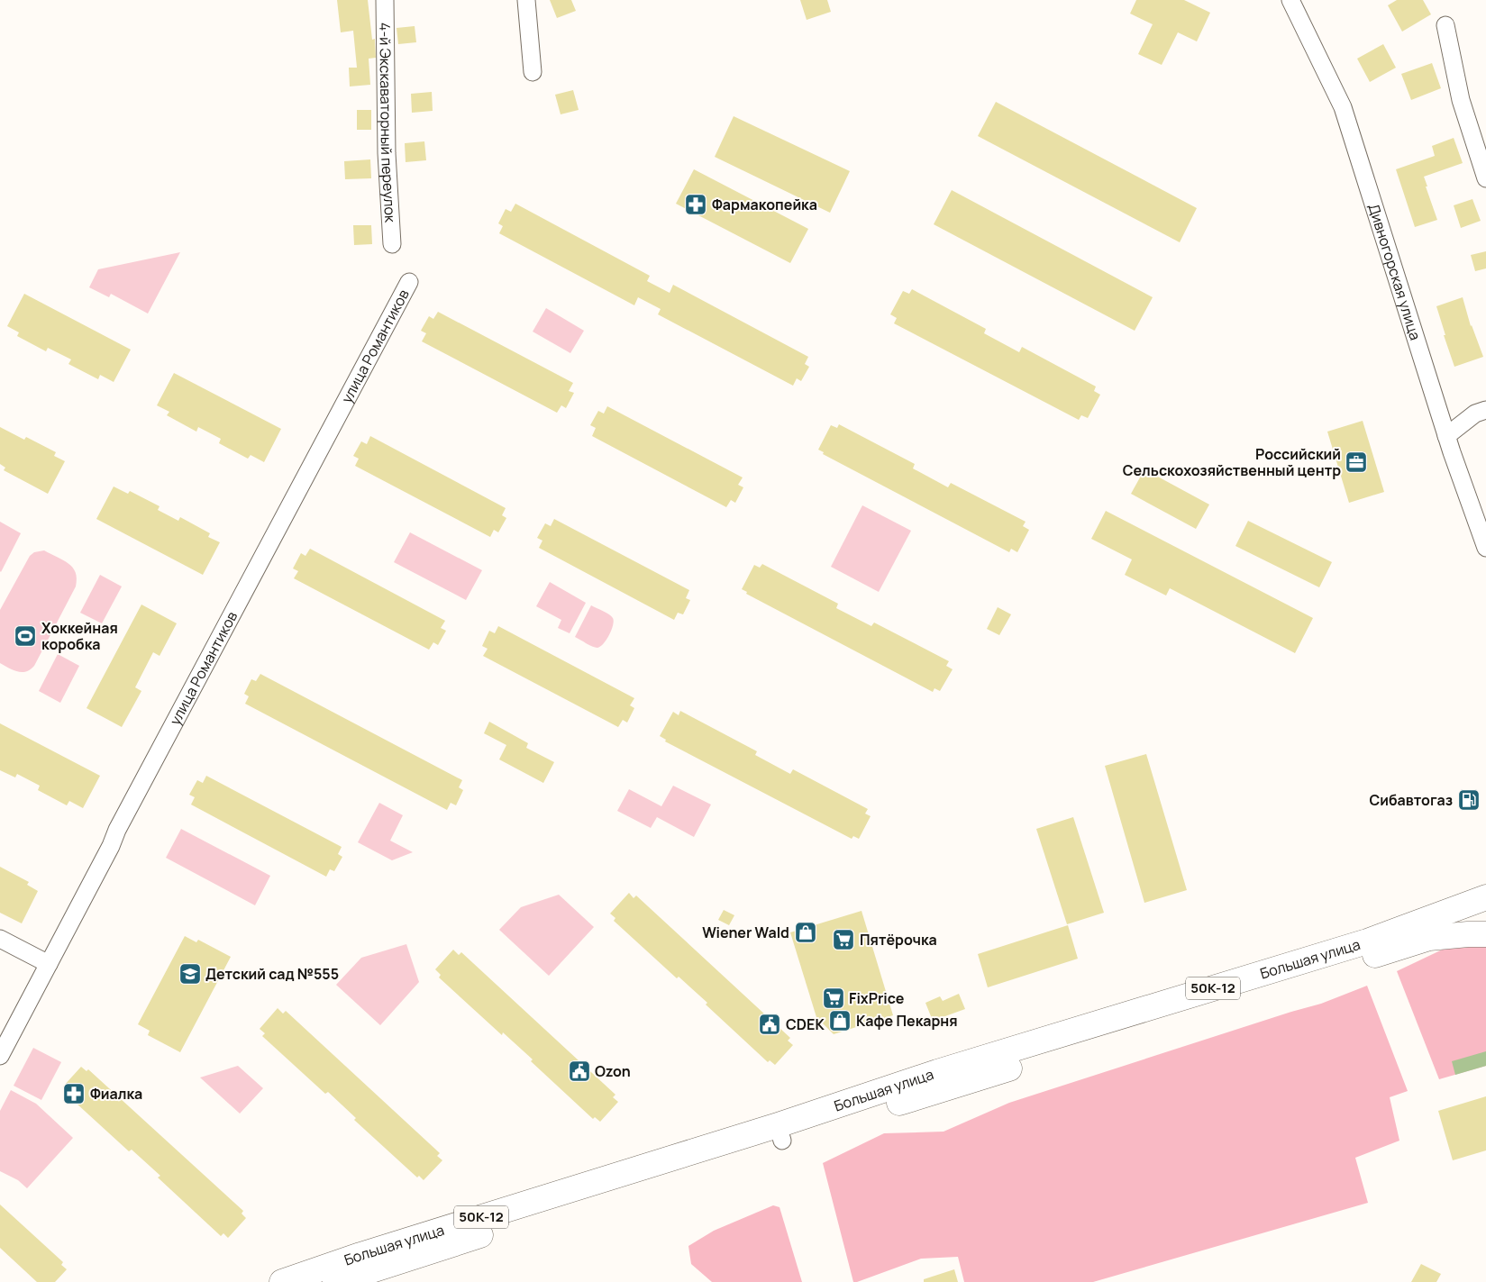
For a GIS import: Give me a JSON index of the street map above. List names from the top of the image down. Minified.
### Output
{"streets":{"main road":["Большая улица","50К-12"],"street":["4-й Экскаваторный переулок","Дивногорская улица","улица Романтиков"]},"places":{"pharmacy":["Фармакопейка","Фиалка"],"office":["Российский Сельскохозяйственный центр"],"sports":["Хоккейная коробка"],"fuel station":["Сибавтогаз"],"shop":["Wiener Wald","Кафе Пекарня"],"supermarket":["Пятёрочка","FixPrice"],"school or university":["Детский сад №555"],"public building":["CDEK","Ozon"]}}
